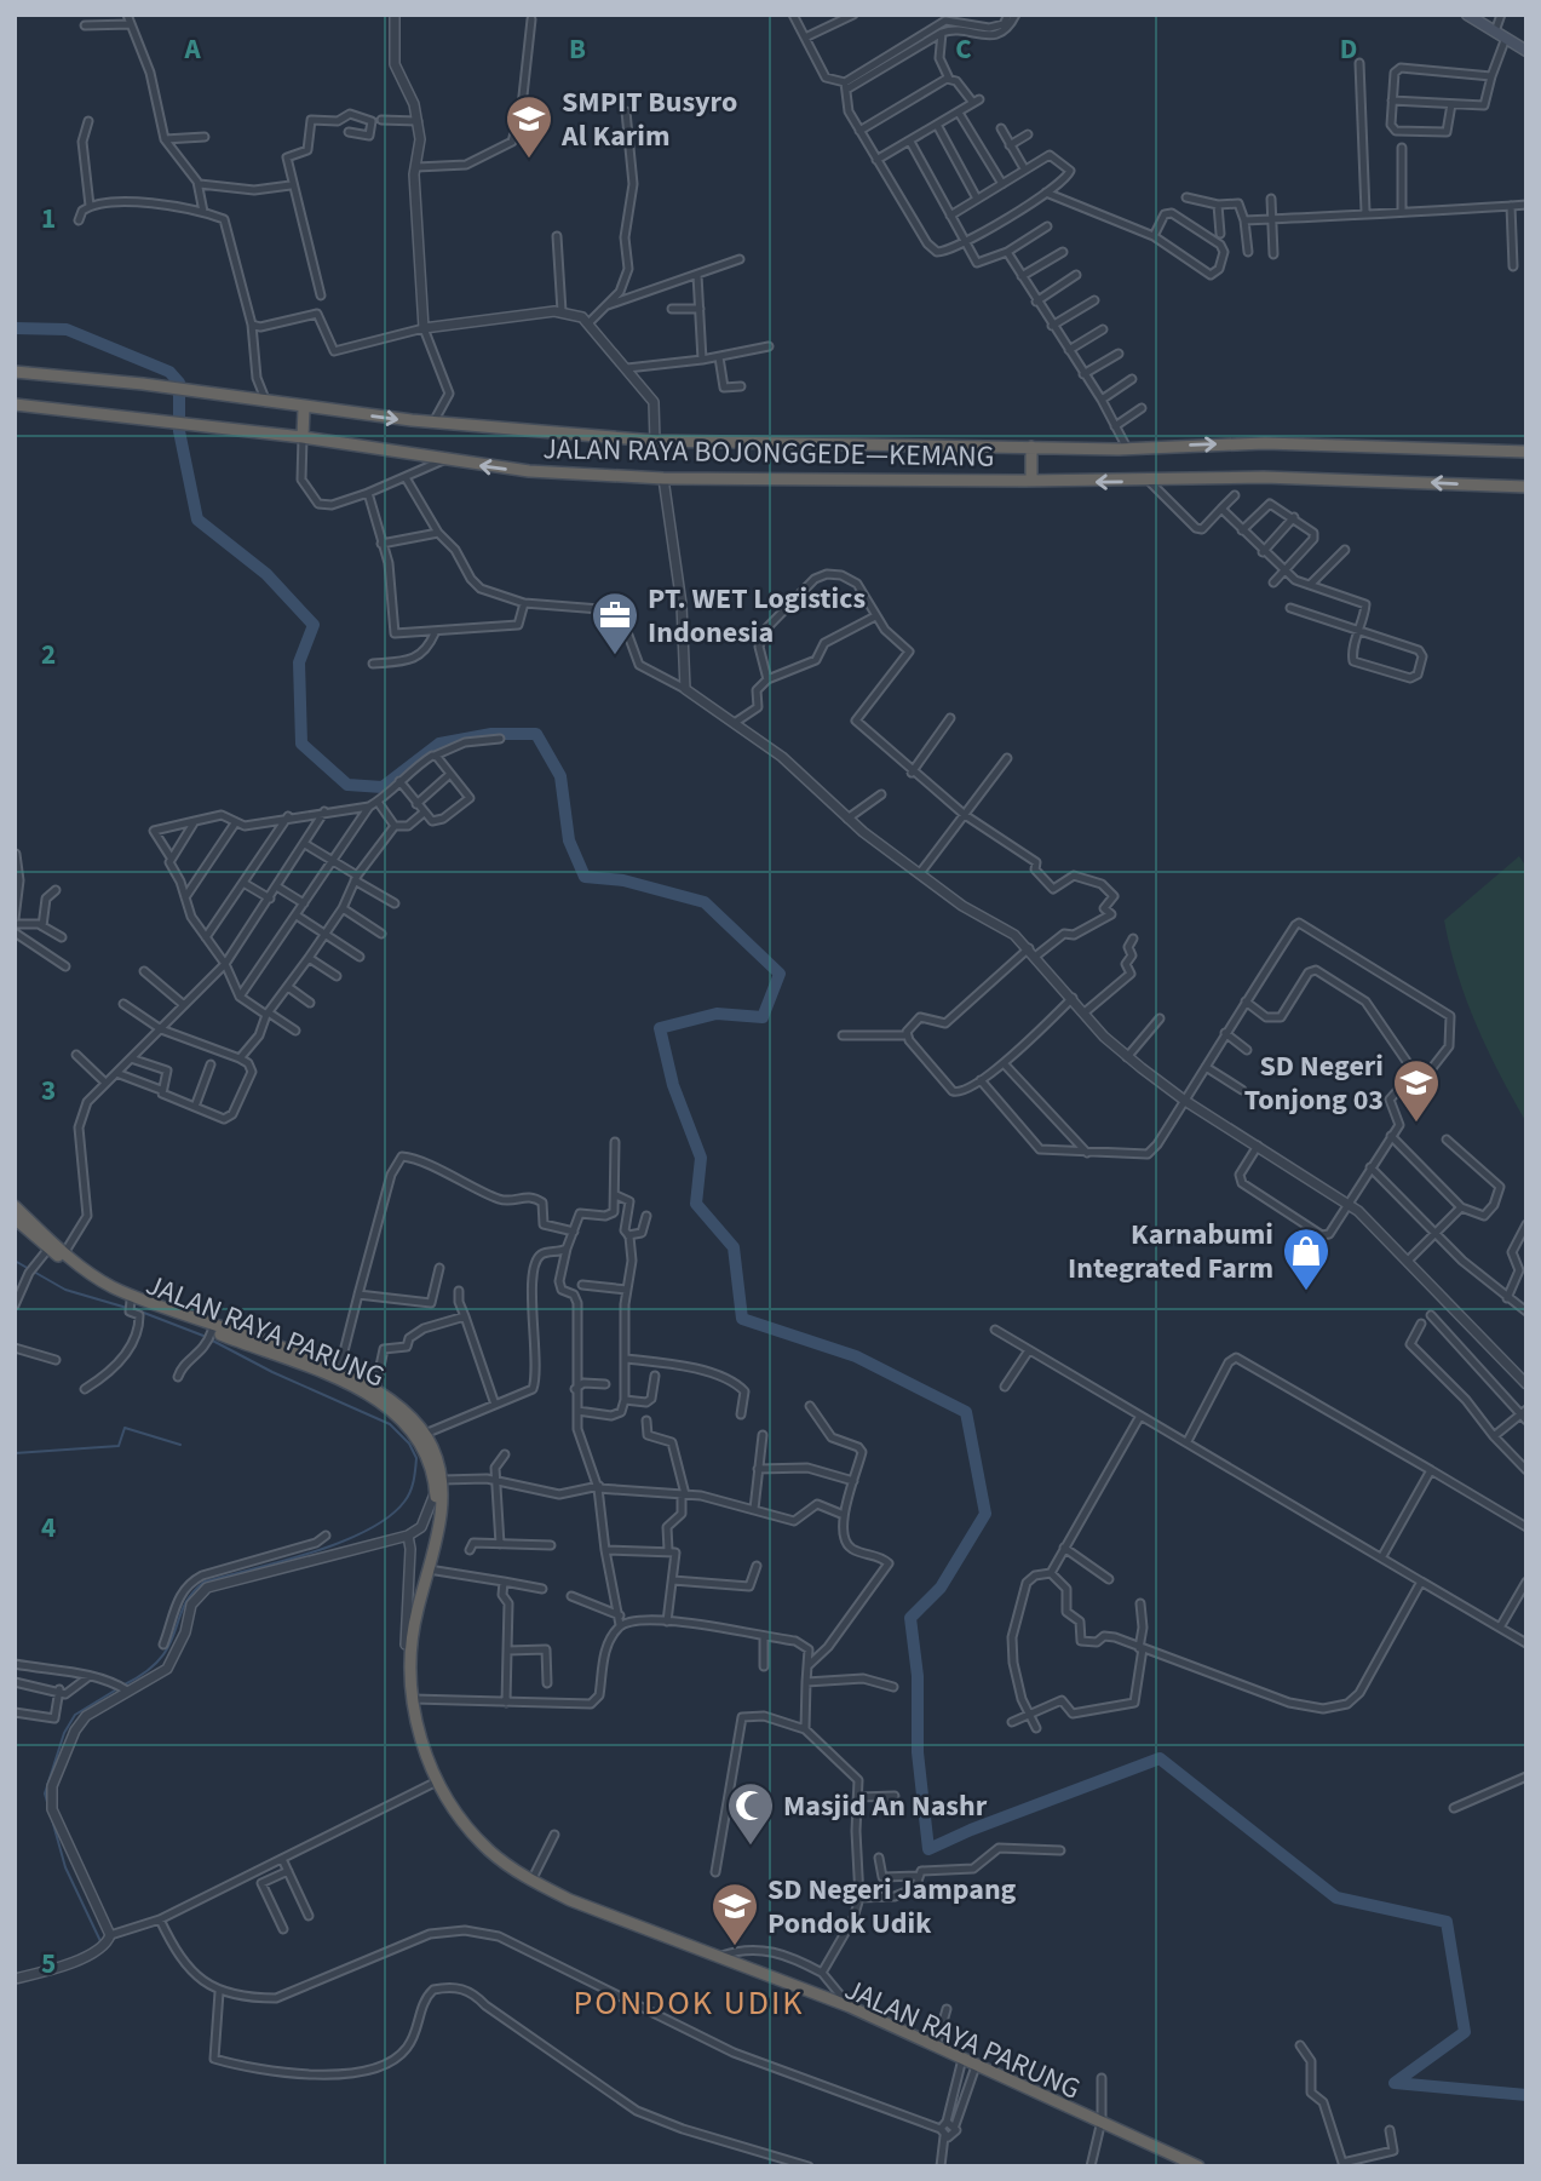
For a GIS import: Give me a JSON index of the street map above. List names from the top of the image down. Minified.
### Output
{"streets":{"highway":["JALAN RAYA BOJONGGEDE—KEMANG","JALAN RAYA PARUNG"]},"districts":["PONDOK UDIK"],"places":{"school or university":["SMPIT Busyro Al Karim","SD Negeri Tonjong 03","SD Negeri Jampang Pondok Udik"],"office":["PT. WET Logistics Indonesia"],"shop":["Karnabumi Integrated Farm"],"mosque":["Masjid An Nashr"]},"grid":{"columns":["A","B","C","D"],"rows":["1","2","3","4","5"]}}
